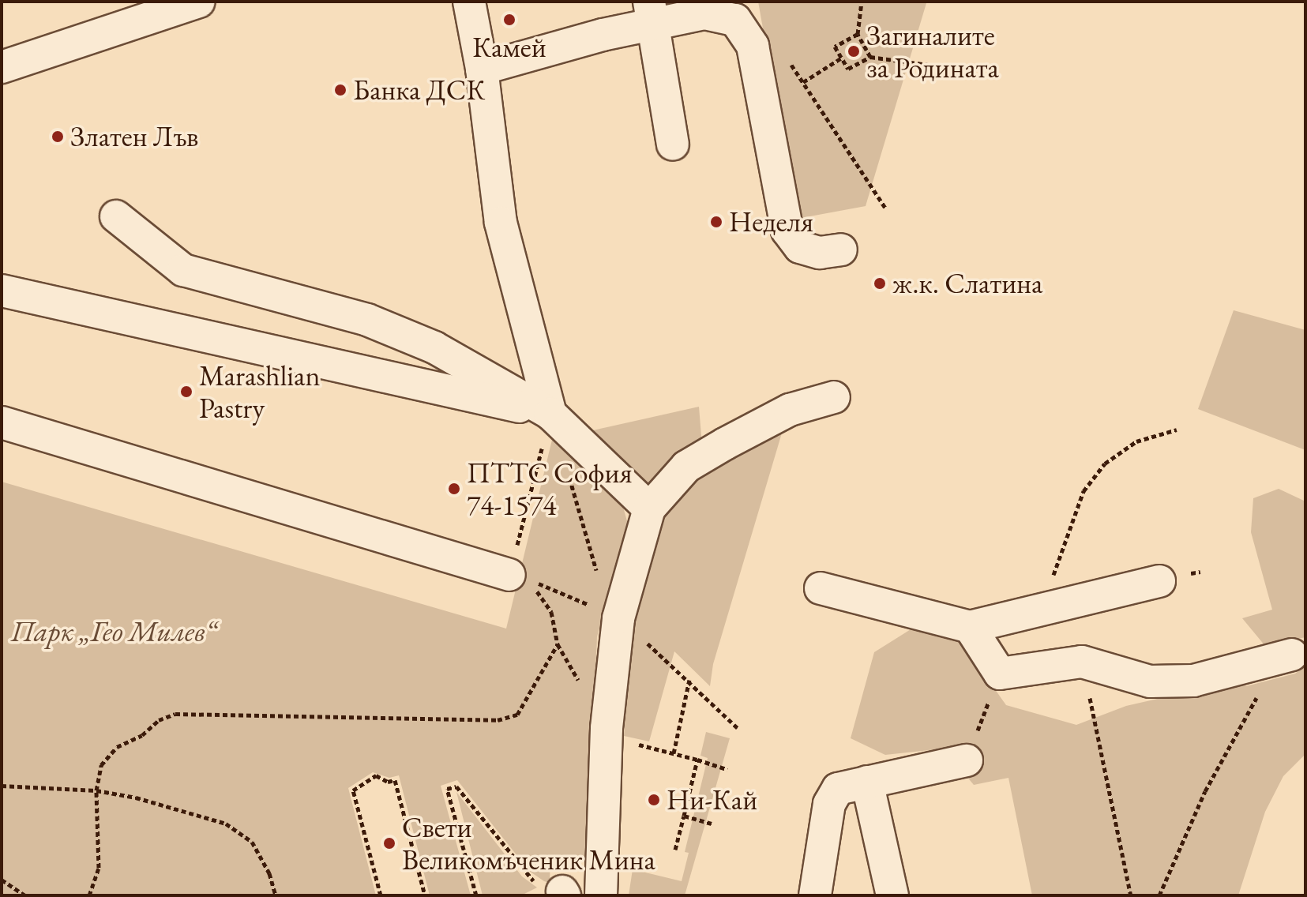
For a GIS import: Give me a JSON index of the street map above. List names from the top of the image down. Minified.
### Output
{"parks":["Парк „Гео Милев“"],"places":["Камей","Загиналите за Родината","Банка ДСК","Златен Лъв","Неделя","ж.к. Слатина","Marashlian Pastry","ПТТС София 74-1574","Ни-Кай","Свети Великомъченик Мина"]}
